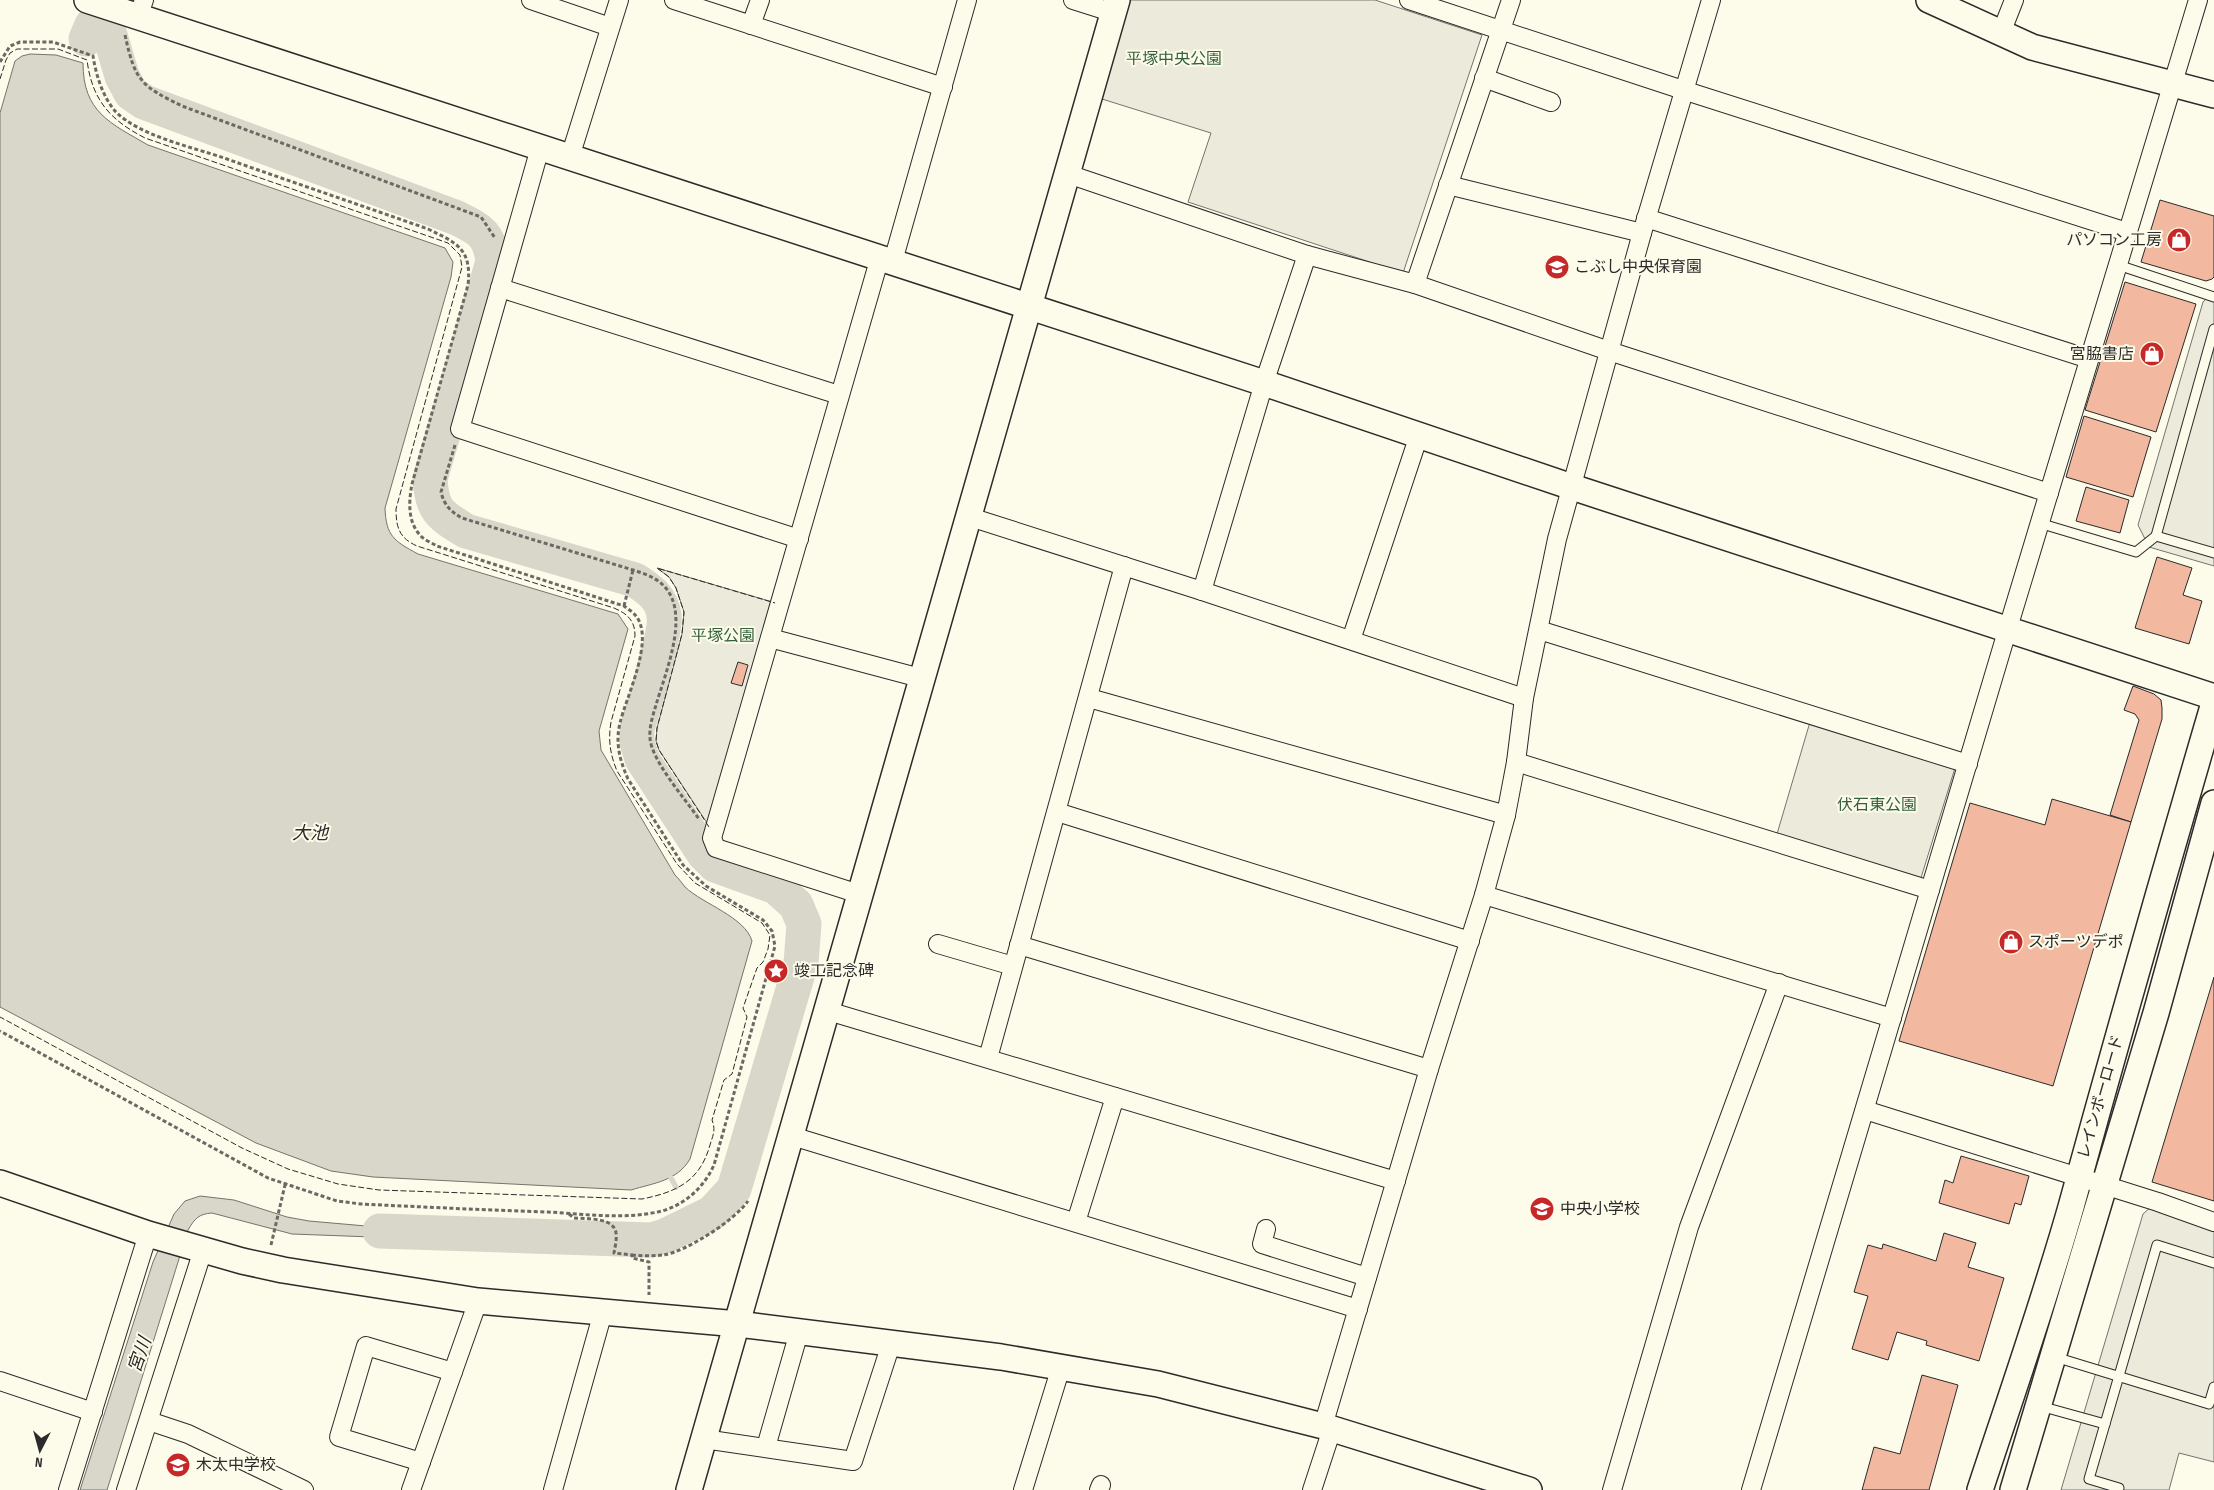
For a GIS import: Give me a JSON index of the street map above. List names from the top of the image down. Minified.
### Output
{"streets":{"street":["レインボーロード"]},"water":["大池","宮川"],"parks":["平塚中央公園","平塚公園","伏石東公園"],"places":{"shop":["パソコン工房","宮脇書店","スポーツデポ"],"school or university":["こぶし中央保育園","中央小学校","木太中学校"],"place":["竣工記念碑"]},"north":"bottom"}
